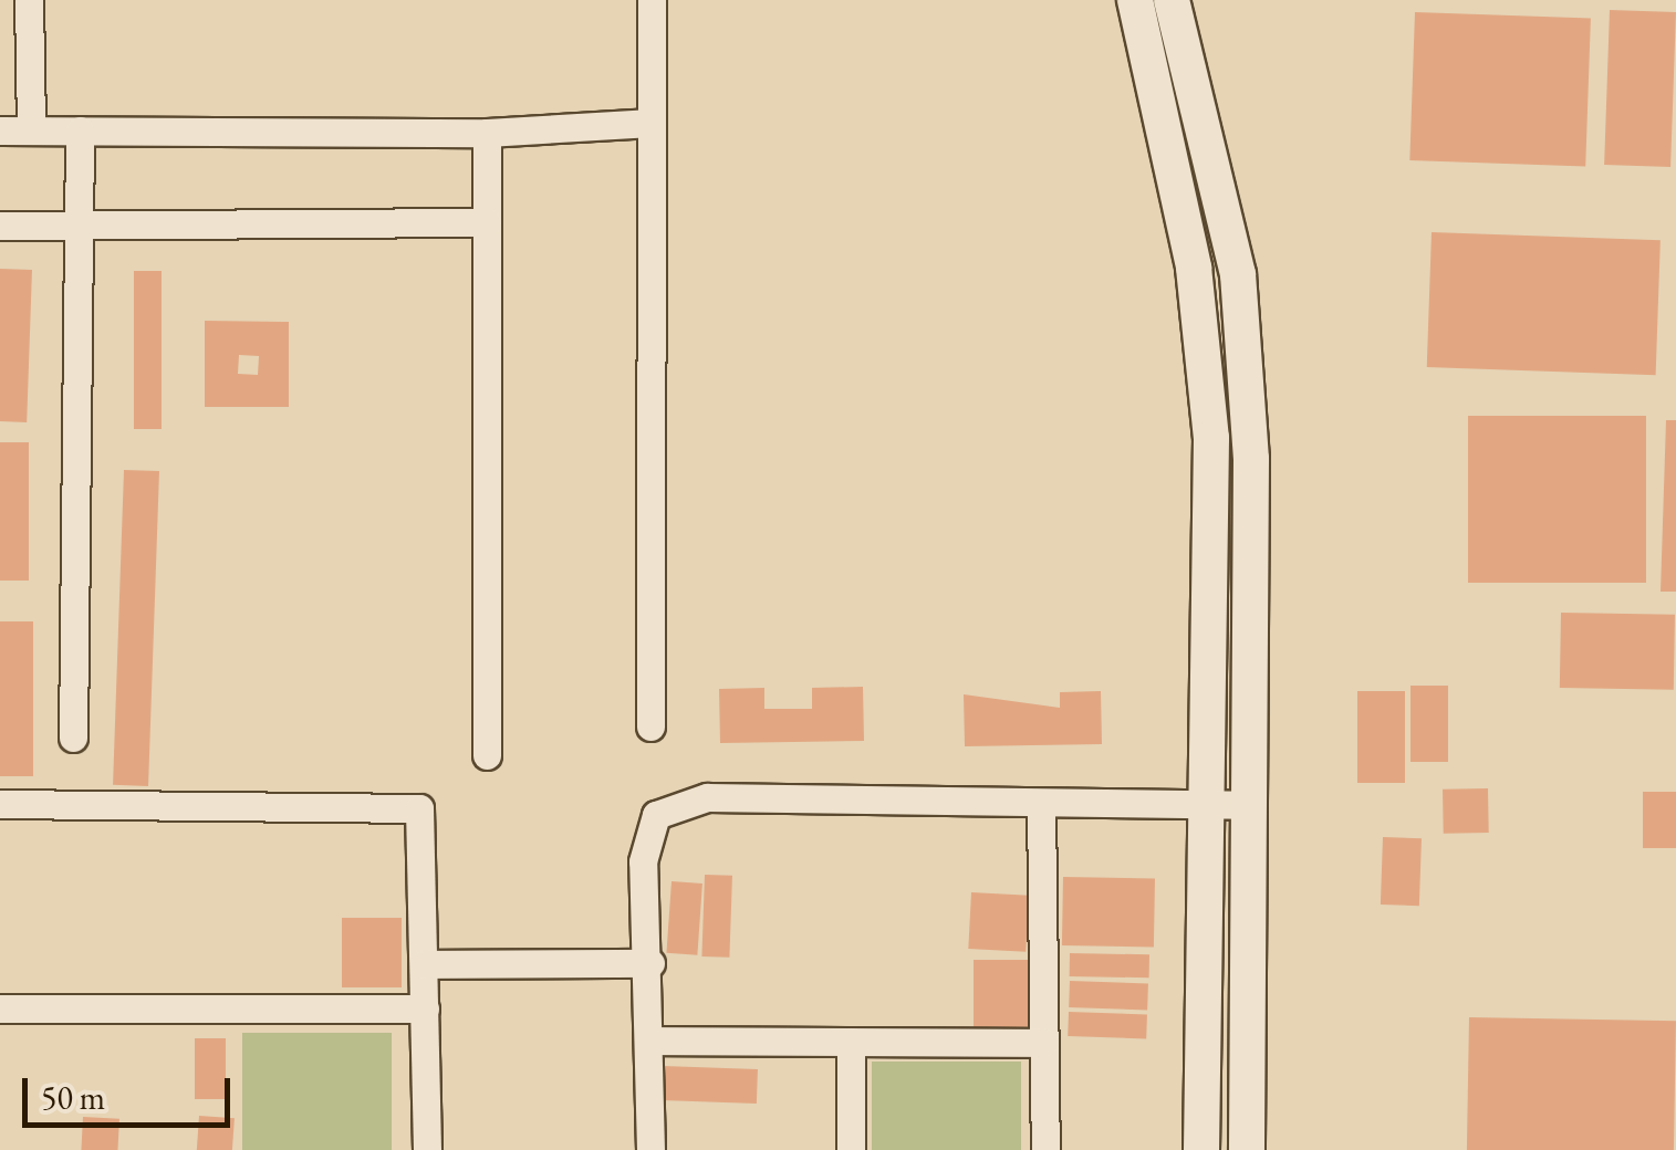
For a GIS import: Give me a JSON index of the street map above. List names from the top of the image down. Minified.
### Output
{"scale_bar":"50 m"}
